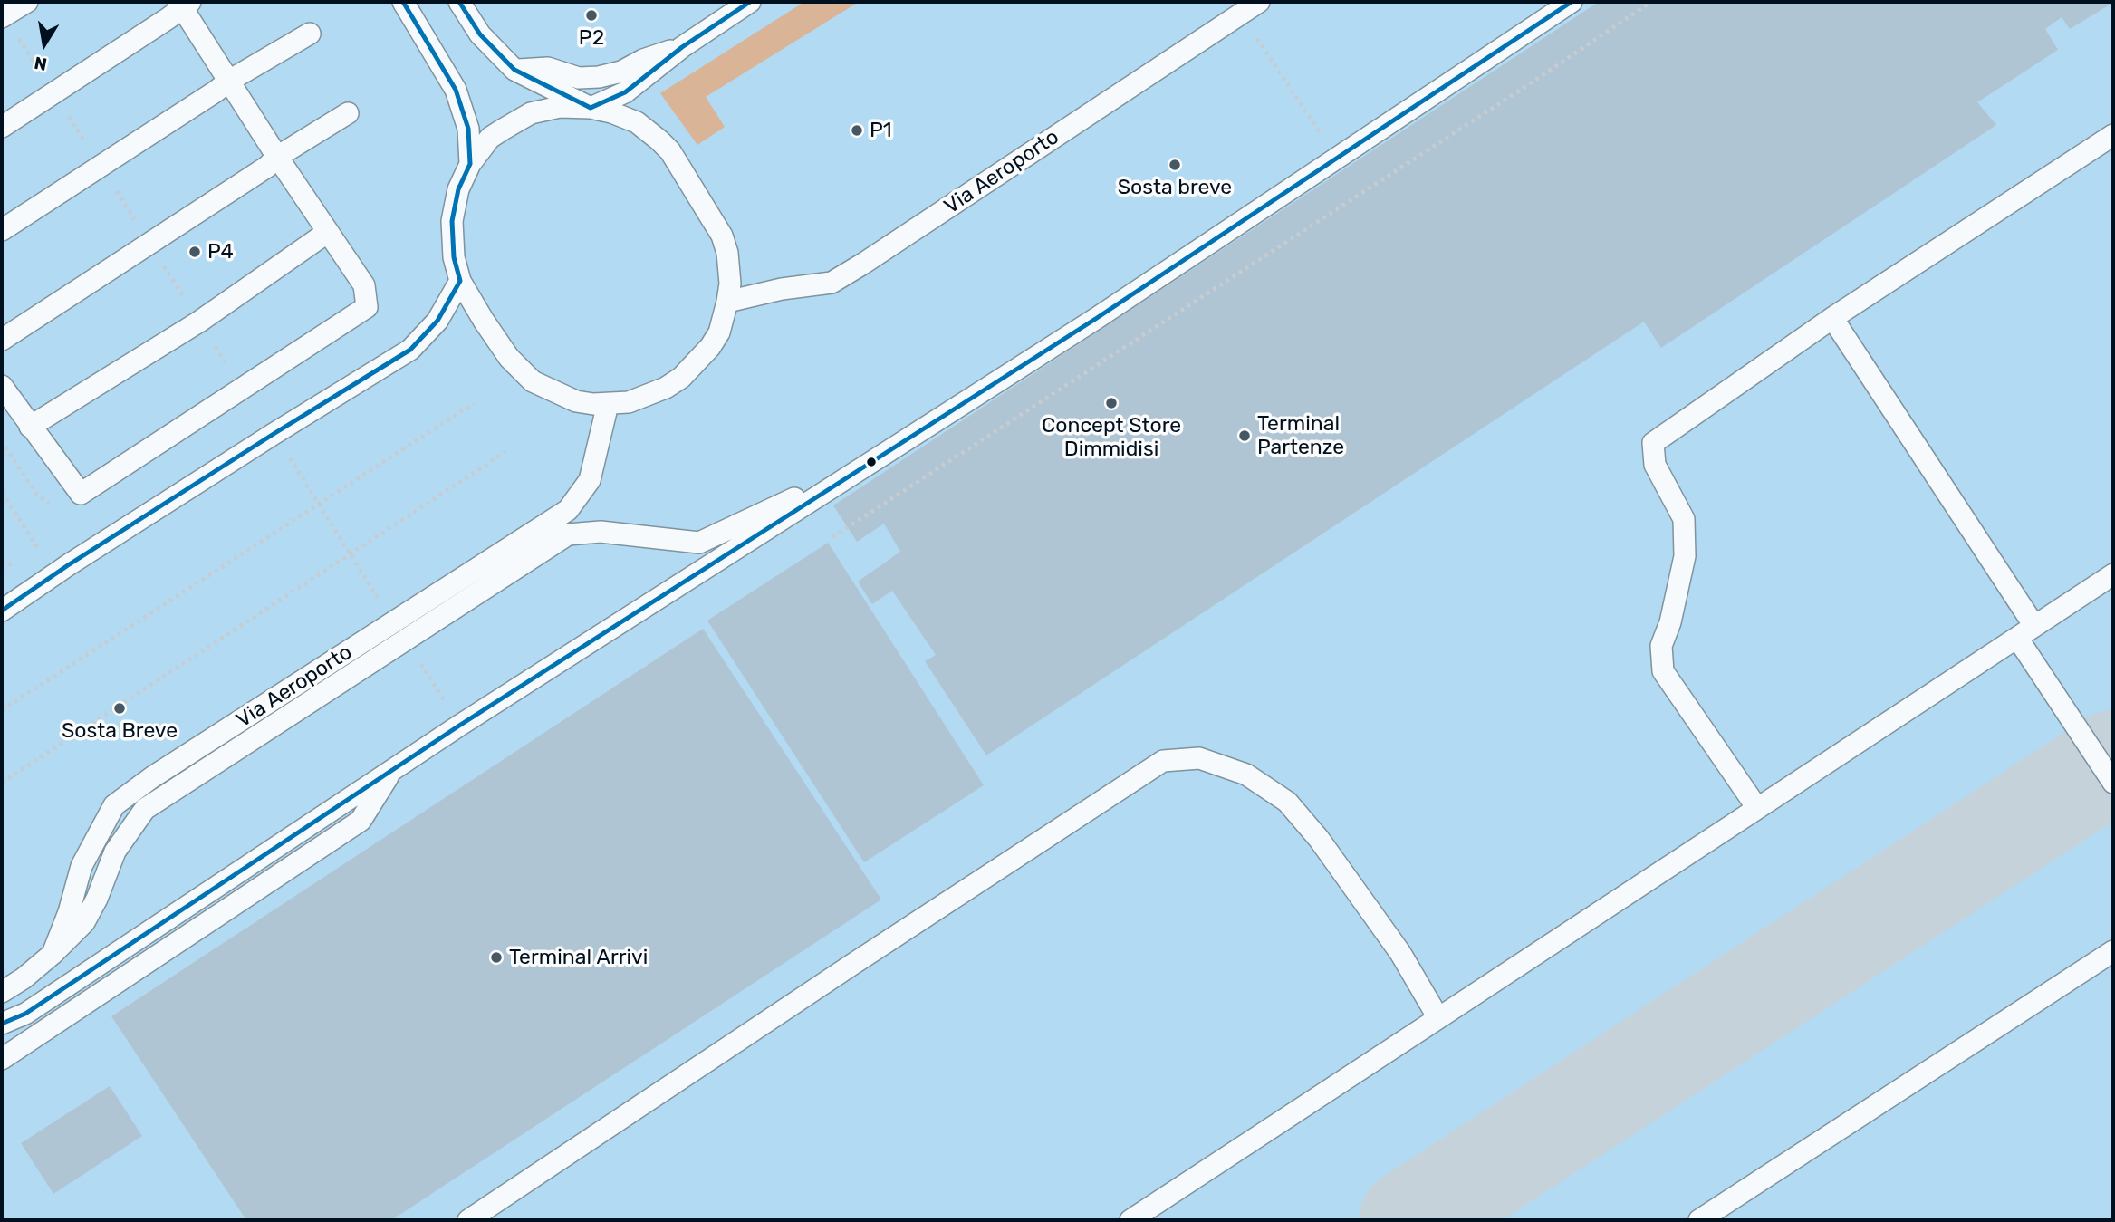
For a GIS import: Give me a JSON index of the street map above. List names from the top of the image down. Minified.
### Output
{"streets":{"lane":["Via Aeroporto"]},"places":["P2","P1","Sosta breve","P4","Concept Store Dimmidisi","Terminal Partenze","Sosta Breve","Terminal Arrivi"],"north":"bottom"}
